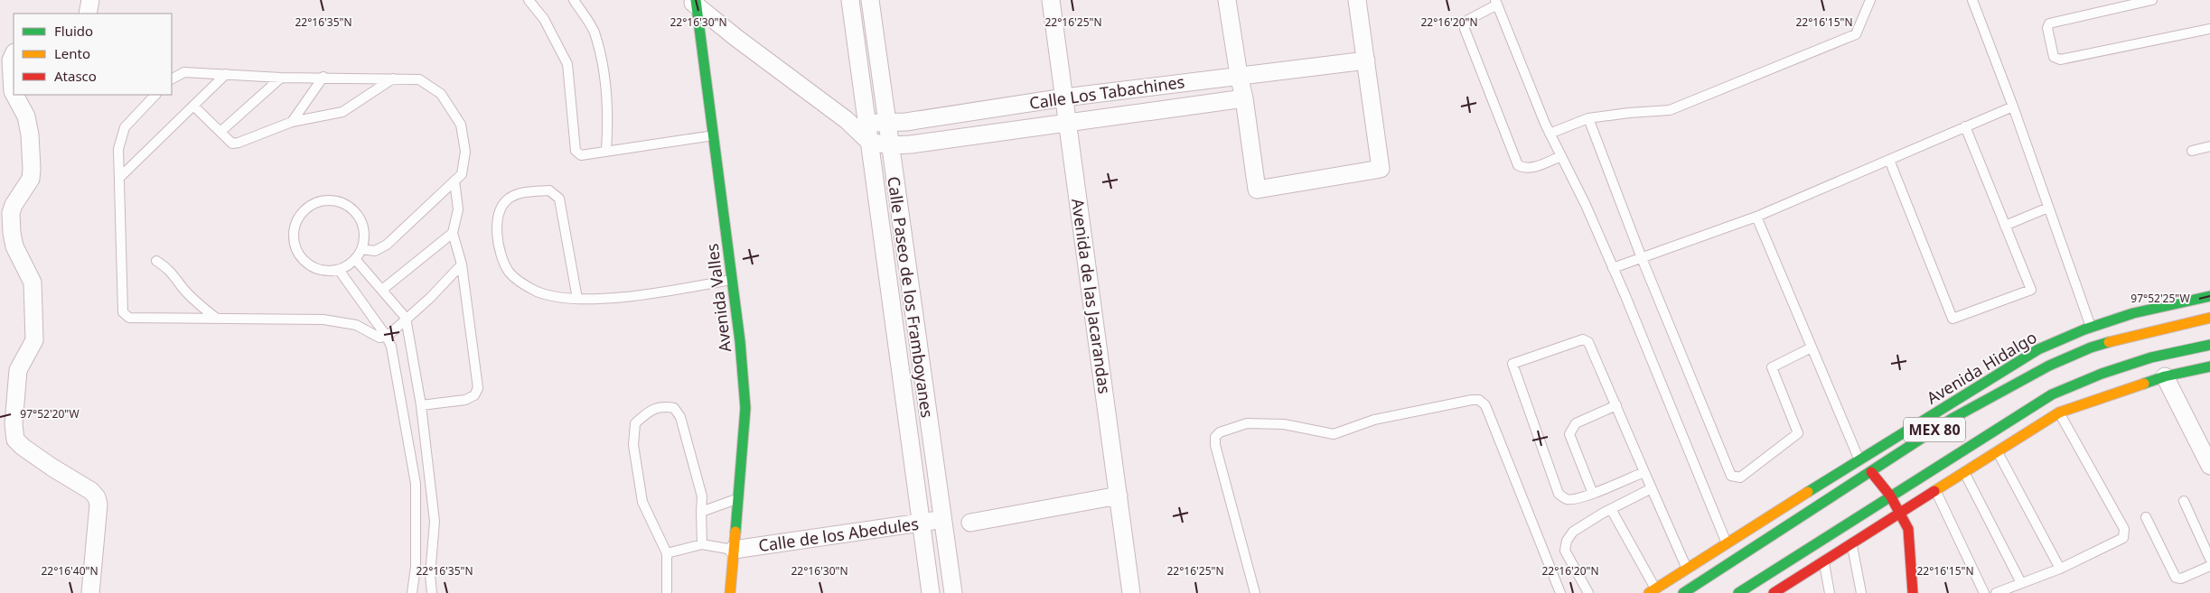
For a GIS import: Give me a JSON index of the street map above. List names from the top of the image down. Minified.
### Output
{"streets":{"main road":["Avenida Valles","Avenida Hidalgo","MEX 80"],"street":["Calle Los Tabachines","Avenida de las Jacarandas","Calle Paseo de los Framboyanes","Calle de los Abedules"]},"crossings":[["Calle Los Tabachines","Avenida de las Jacarandas"],["Calle Los Tabachines","Calle Paseo de los Framboyanes"],["Calle Paseo de los Framboyanes","Calle de los Abedules"],["Avenida Valles","Calle de los Abedules"]],"legend":["Fluido","Lento","Atasco"],"coordinates":["22°16'35\"N","22°16'30\"N","22°16'25\"N","22°16'20\"N","22°16'15\"N","97°52'25\"W","97°52'20\"W","22°16'40\"N"]}
